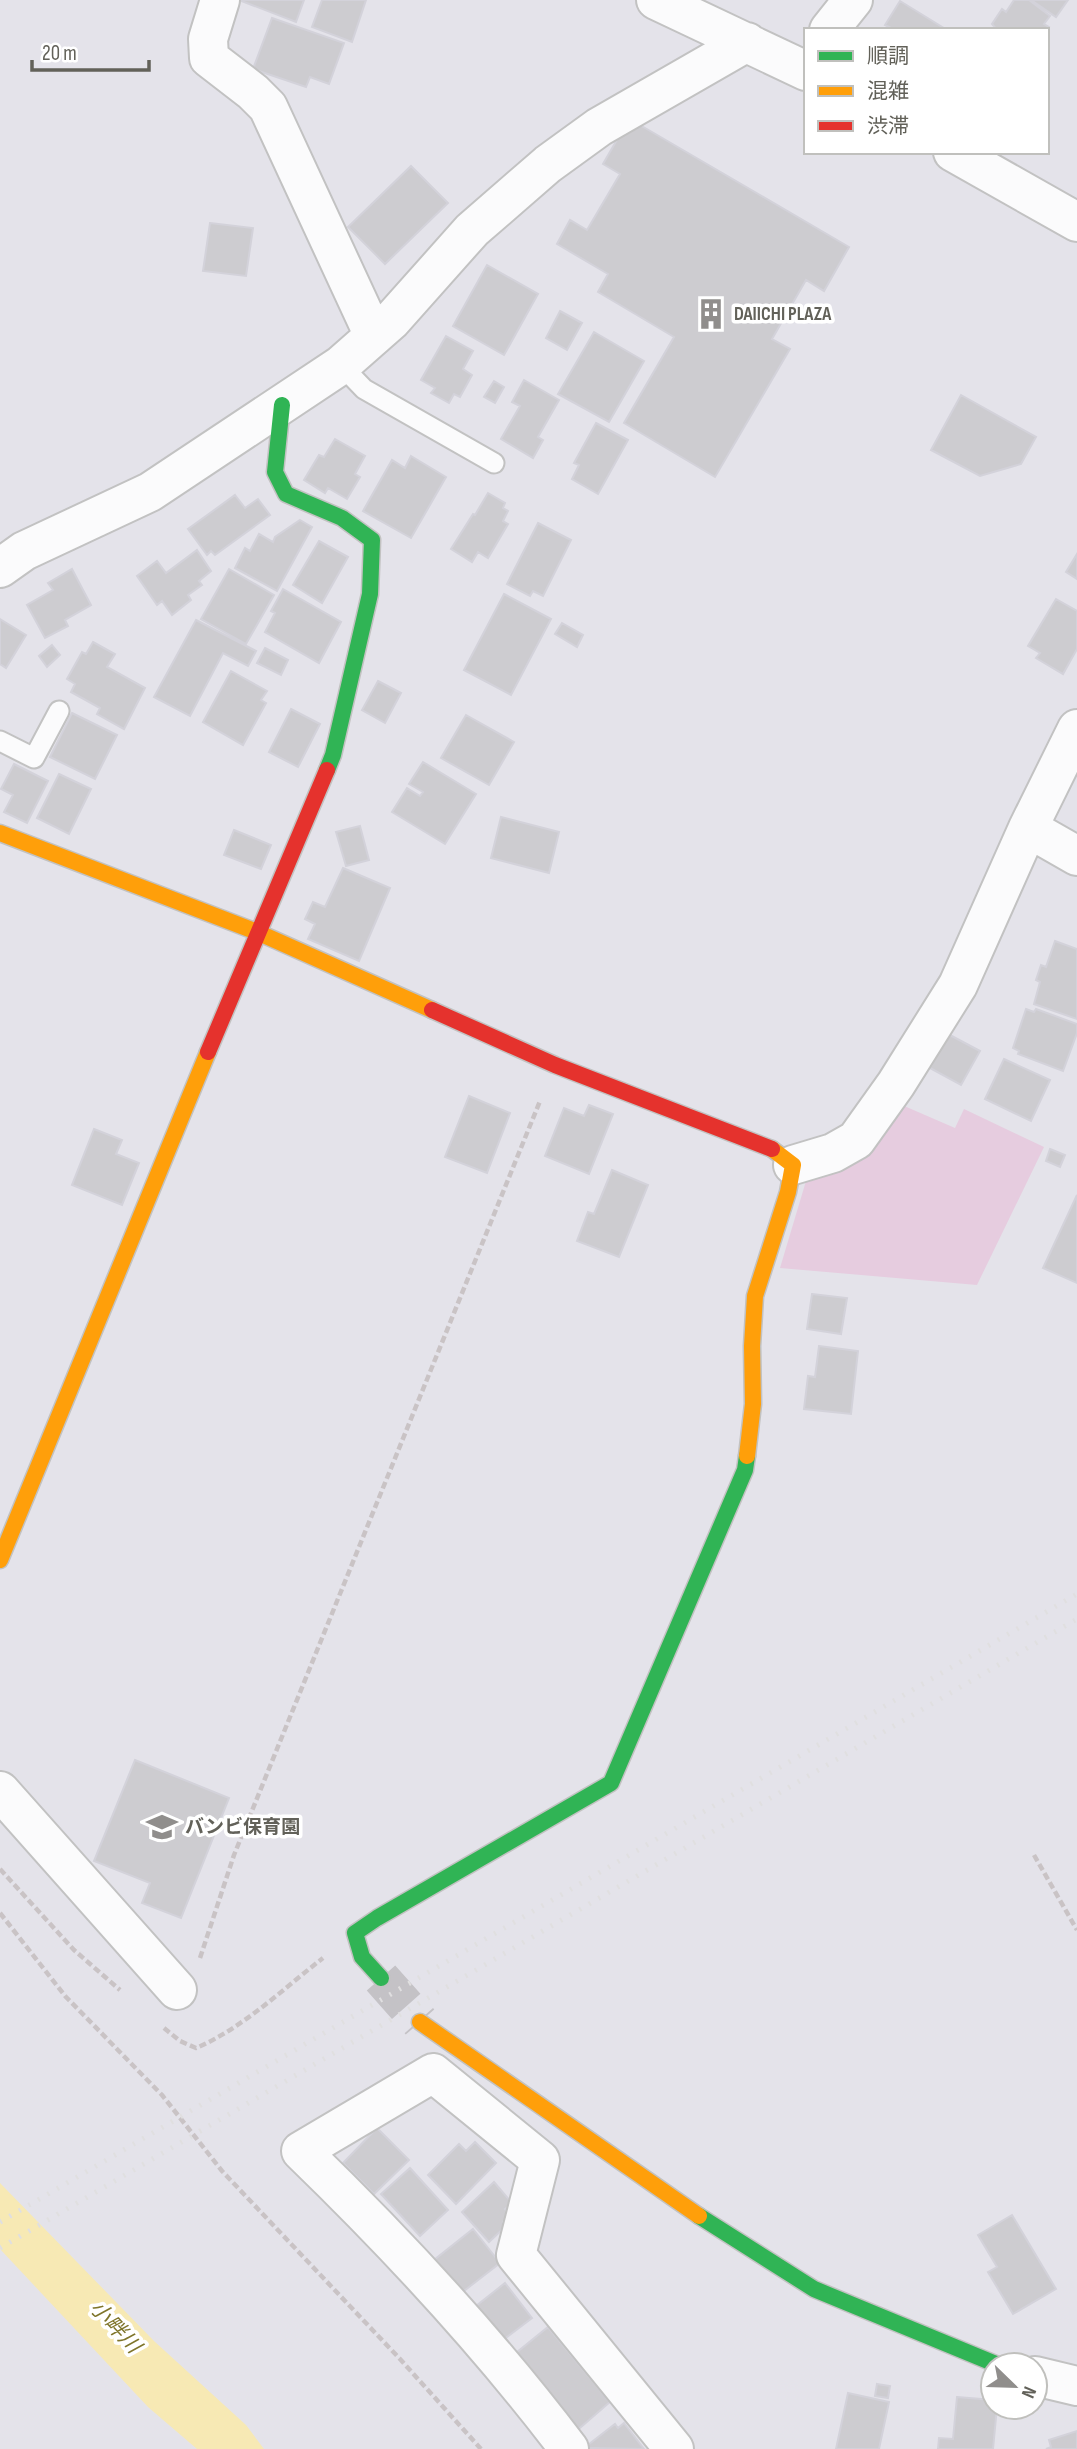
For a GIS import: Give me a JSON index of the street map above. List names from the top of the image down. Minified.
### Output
{"water":["小畔川"],"places":{"building":["DAIICHI PLAZA"],"school or university":["バンビ保育園"]},"legend":["順調","混雑","渋滞"],"scale_bar":"20 m","north":"bottom right"}
